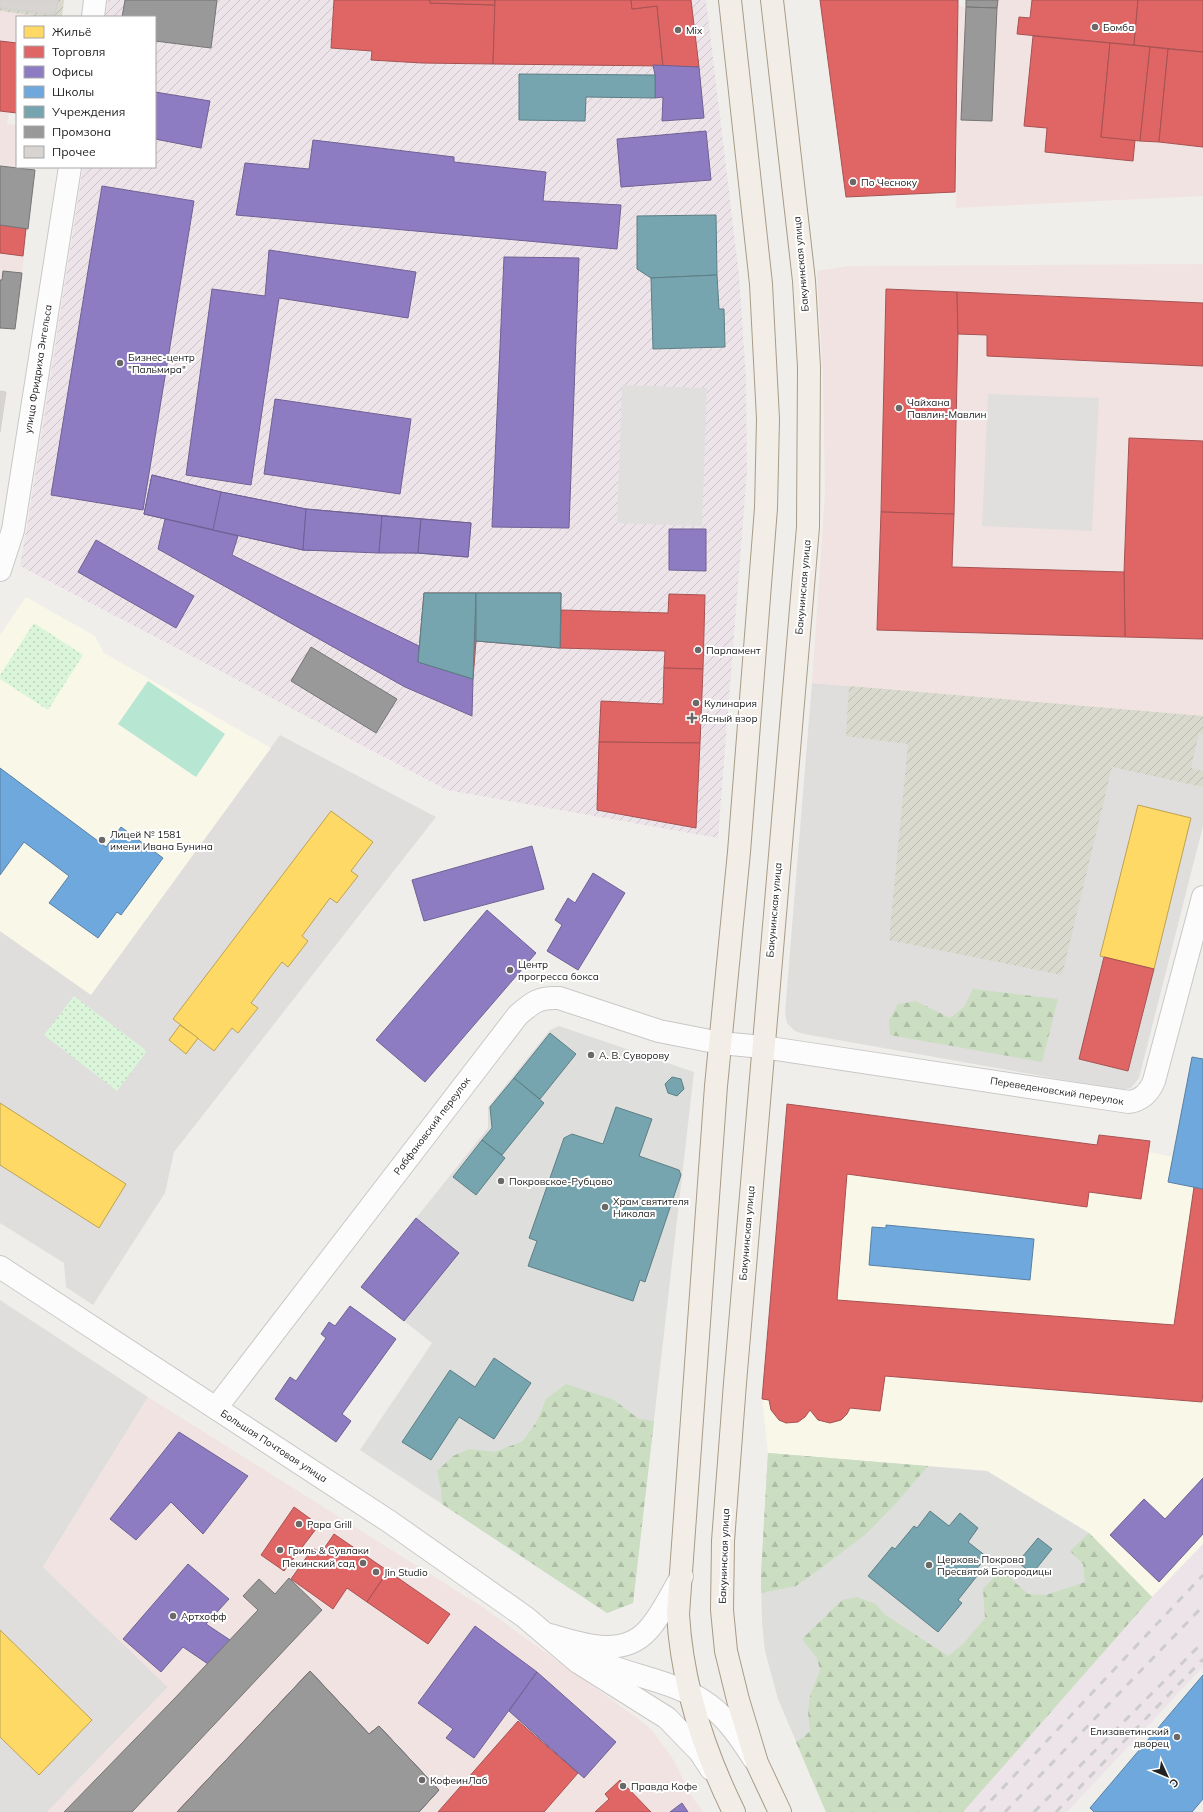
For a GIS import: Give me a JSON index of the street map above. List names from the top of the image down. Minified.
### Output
{"streets":{"main road":["Бакунинская улица"],"street":["улица Фридриха Энгельса","Переведеновский переулок","Рабфаковский переулок","Большая Почтовая улица"]},"crossings":[["Бакунинская улица","Переведеновский переулок"],["Бакунинская улица","Рабфаковский переулок"],["Бакунинская улица","Большая Почтовая улица"],["Переведеновский переулок","Рабфаковский переулок"],["Рабфаковский переулок","Большая Почтовая улица"]],"places":{"other":["Бомба","Mix","По Чесноку","Бизнес-центр \"Пальмира\"","Чайхана Павлин-Мавлин","Парламент","Кулинария","Лицей № 1581 имени Ивана Бунина","Центр прогресса бокса","А. В. Суворову","Покровское-Рубцово","Храм святителя Николая","Papa Grill","Гриль & Сувлаки","Пекинский сад","Церковь Покрова Пресвятой Богородицы","Jin Studio","Артхофф","Елизаветинский дворец","КофеинЛаб","Правда Кофе"],"health":["Ясный взор"]},"legend":["Жильё","Торговля","Офисы","Школы","Учреждения","Промзона","Прочее"],"north":"bottom right"}
